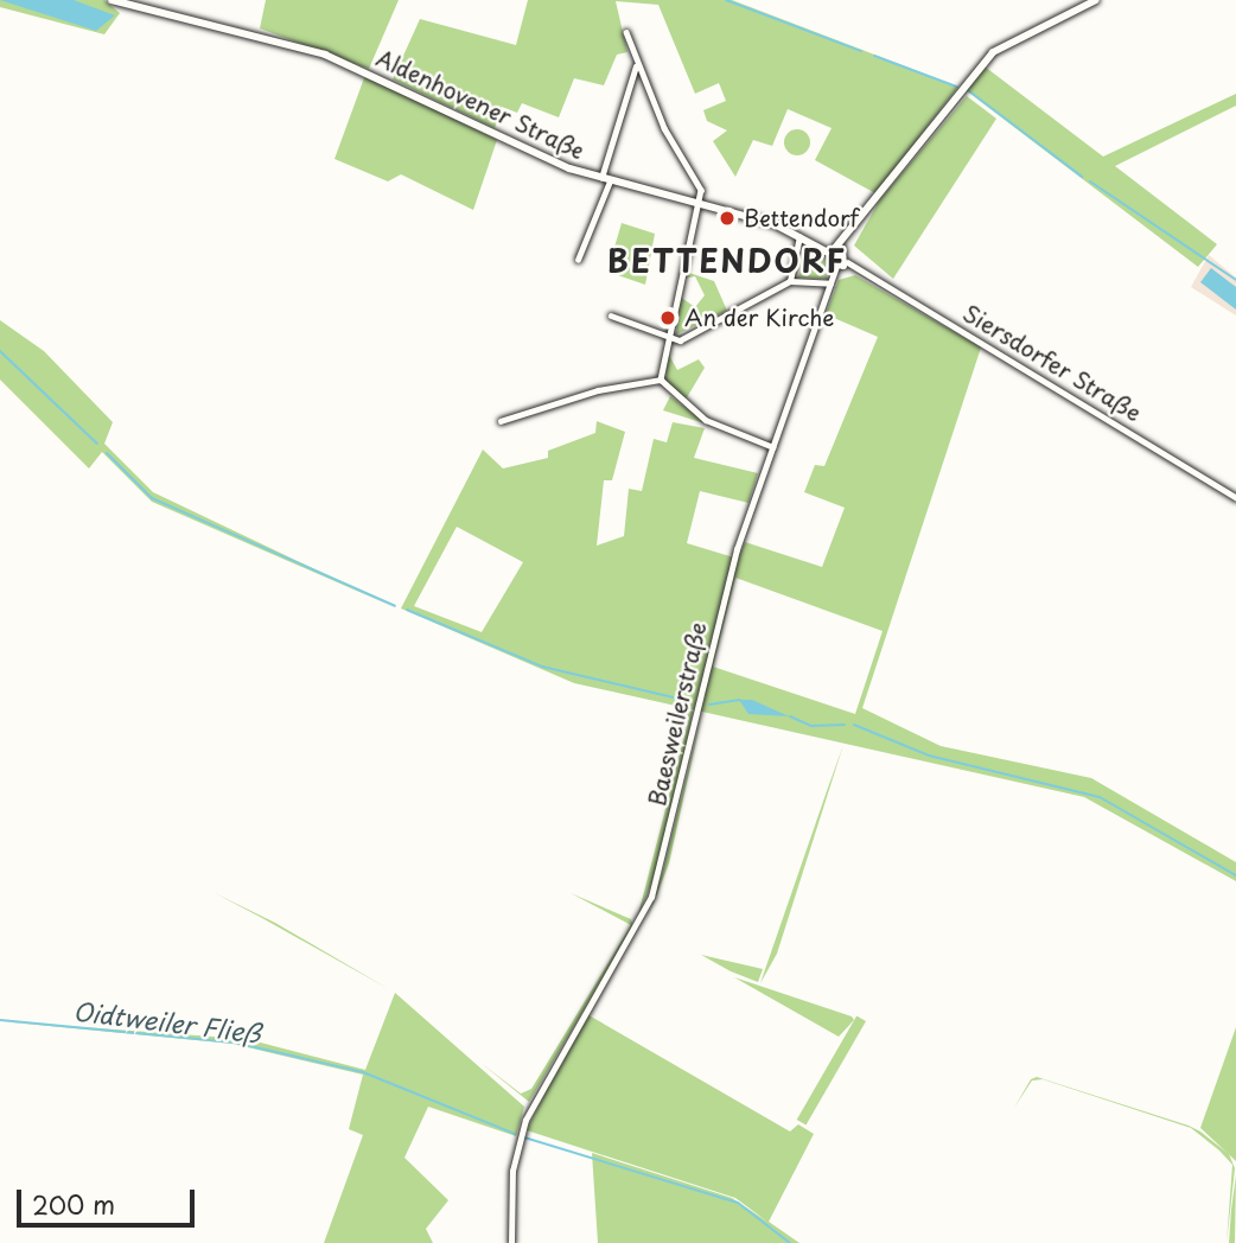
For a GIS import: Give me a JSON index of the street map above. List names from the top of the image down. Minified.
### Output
{"streets":{"main road":["Aldenhovener Straße"],"street":["Siersdorfer Straße","Baesweilerstraße"]},"districts":["BETTENDORF"],"water":["Oidtweiler Fließ"],"places":["Bettendorf","An der Kirche"],"scale_bar":"200 m"}
